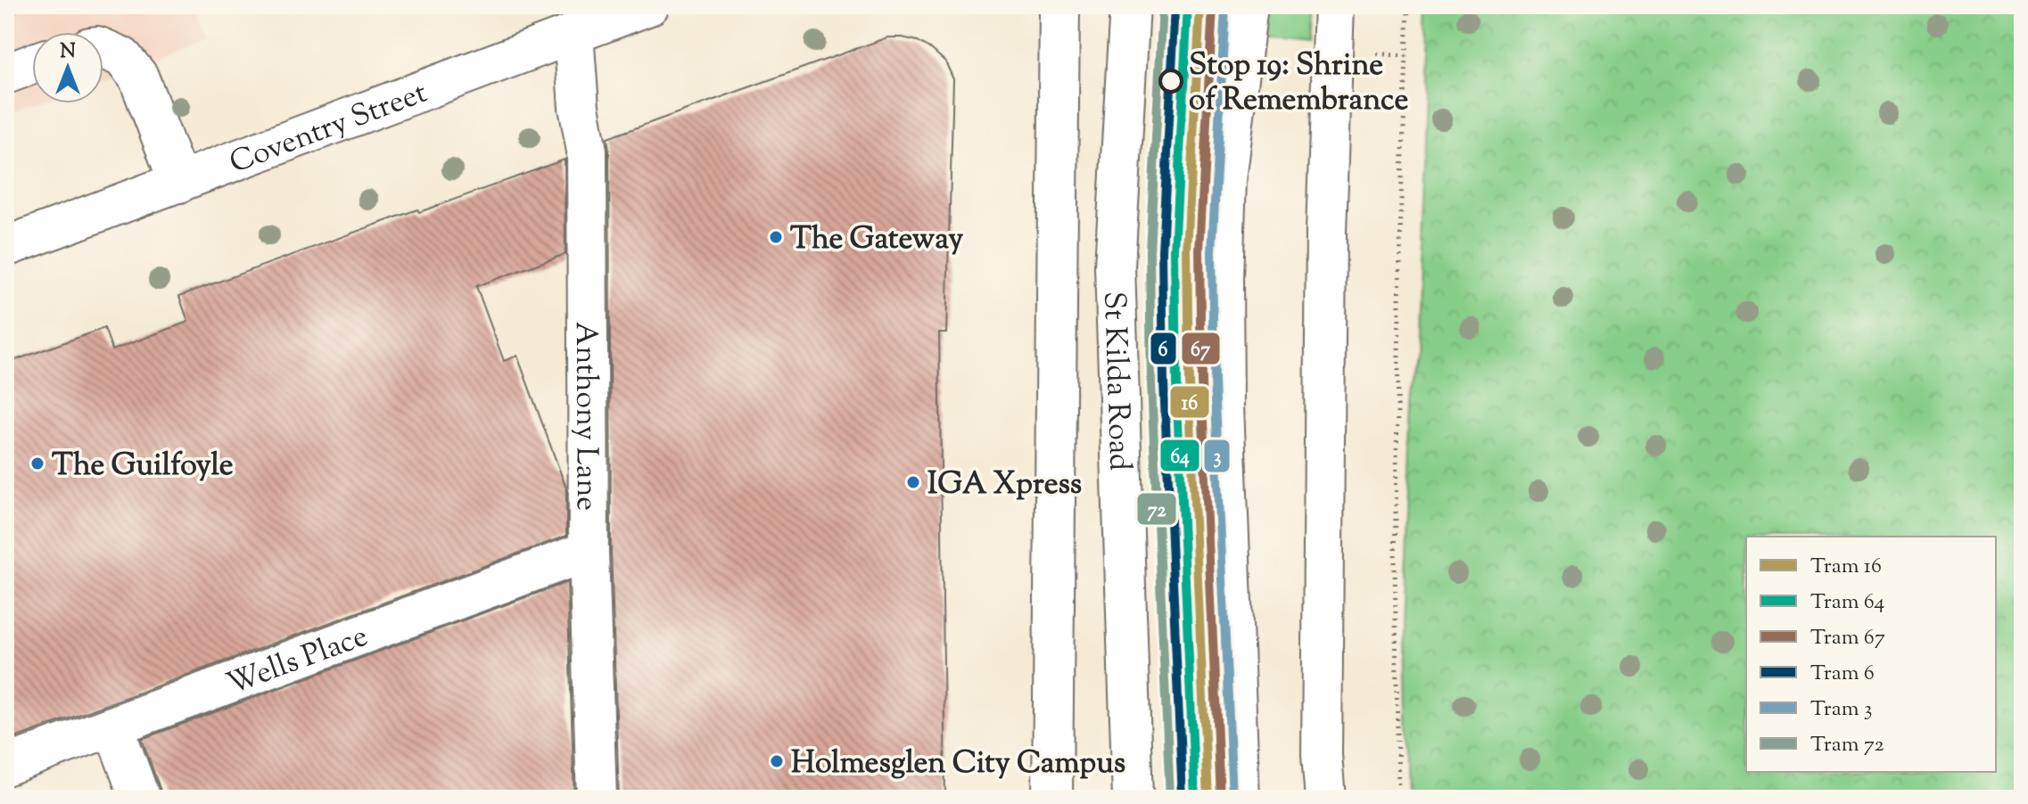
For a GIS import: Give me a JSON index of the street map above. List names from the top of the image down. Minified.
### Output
{"streets":{"main road":["Coventry Street","St Kilda Road","Anthony Lane","Wells Place"]},"crossings":[["Coventry Street","Anthony Lane"],["Anthony Lane","Wells Place"]],"places":["Stop 19: Shrine of Remembrance","The Gateway","The Guilfoyle","IGA Xpress","Holmesglen City Campus"],"lines":["tram line 16","tram line 64","tram line 6","tram line 72","tram line 67","tram line 3"],"legend":["Tram 16","Tram 64","Tram 67","Tram 6","Tram 3","Tram 72"],"north":"top"}
